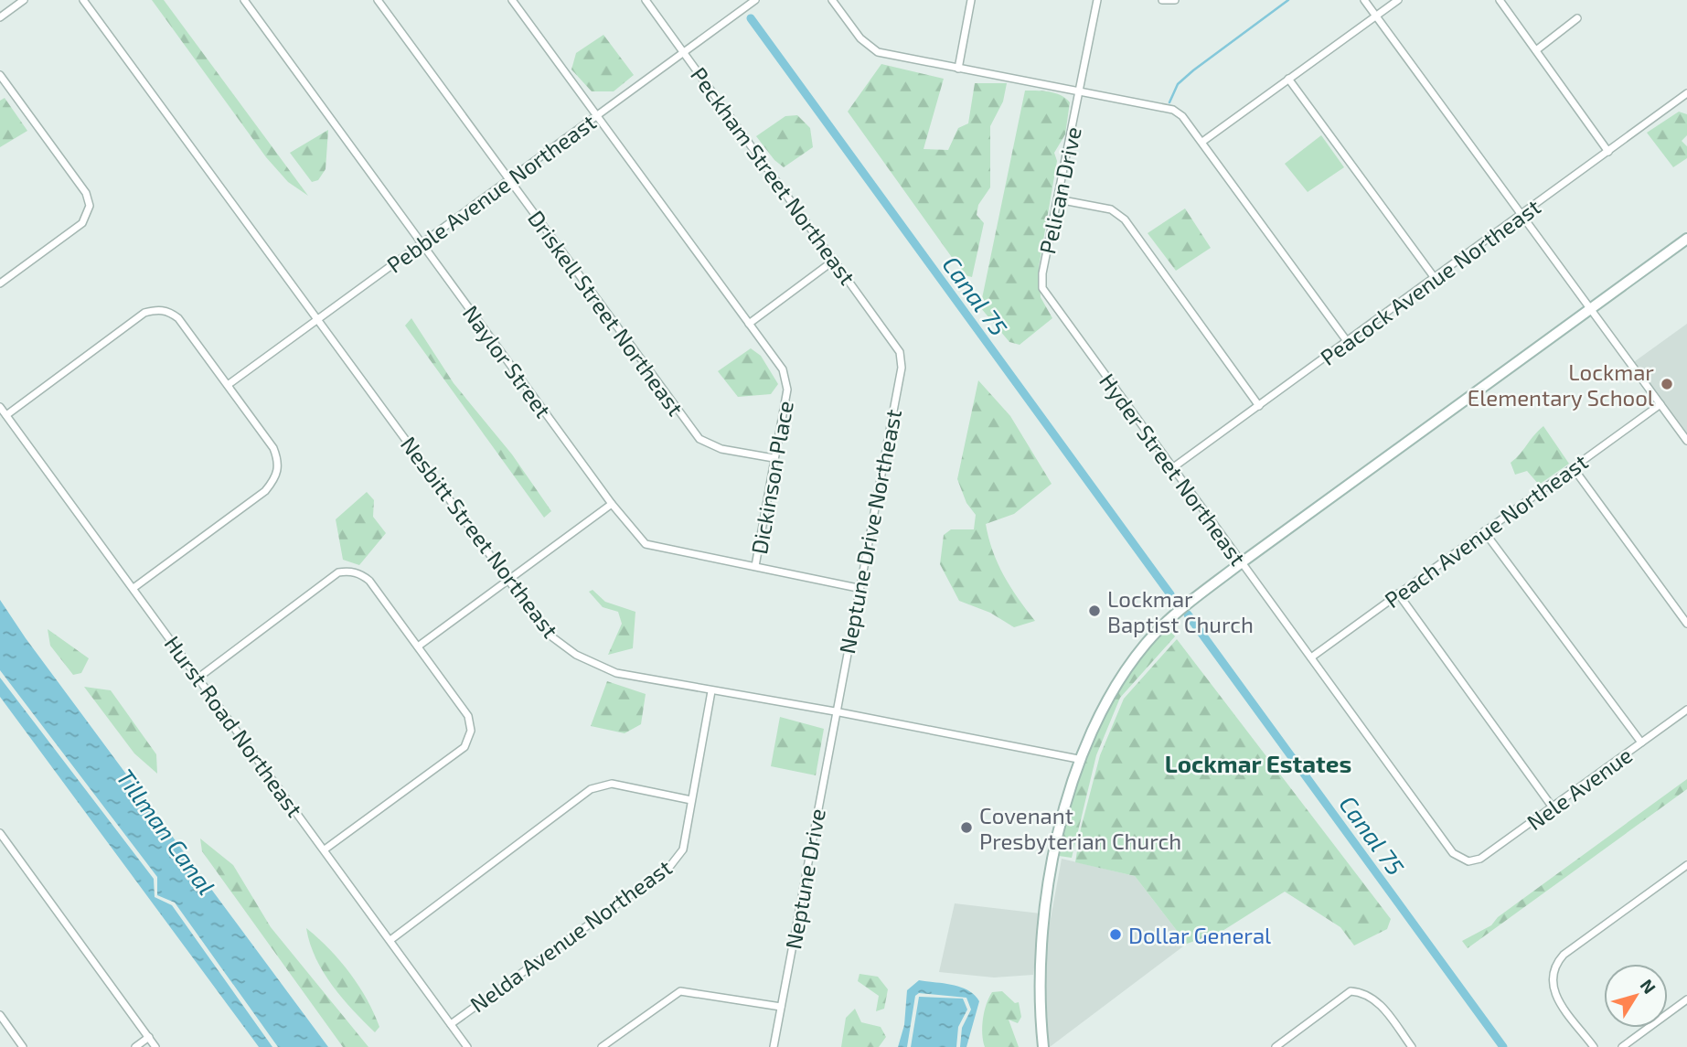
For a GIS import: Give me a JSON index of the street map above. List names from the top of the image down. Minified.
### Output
{"streets":{"street":["Peckham Street Northeast","Pelican Drive","Pebble Avenue Northeast","Peacock Avenue Northeast","Driskell Street Northeast","Naylor Street","Hyder Street Northeast","Dickinson Place","Peach Avenue Northeast","Neptune Drive Northeast","Nesbitt Street Northeast","Hurst Road Northeast","Nele Avenue","Neptune Drive","Nelda Avenue Northeast"]},"crossings":[["Peckham Street Northeast","Pebble Avenue Northeast"],["Peckham Street Northeast","Neptune Drive Northeast"],["Pelican Drive","Hyder Street Northeast"],["Pebble Avenue Northeast","Driskell Street Northeast"],["Pebble Avenue Northeast","Naylor Street"],["Pebble Avenue Northeast","Dickinson Place"],["Pebble Avenue Northeast","Nesbitt Street Northeast"],["Peacock Avenue Northeast","Hyder Street Northeast"],["Driskell Street Northeast","Dickinson Place"],["Naylor Street","Dickinson Place"],["Naylor Street","Neptune Drive Northeast"],["Hyder Street Northeast","Peach Avenue Northeast"],["Hyder Street Northeast","Nele Avenue"],["Neptune Drive Northeast","Nesbitt Street Northeast"],["Neptune Drive Northeast","Neptune Drive"],["Nesbitt Street Northeast","Neptune Drive"],["Nesbitt Street Northeast","Nelda Avenue Northeast"],["Hurst Road Northeast","Nelda Avenue Northeast"]],"districts":["Lockmar Estates"],"water":["Canal 75","Tillman Canal"],"places":["Lockmar Elementary School","Lockmar Baptist Church","Covenant Presbyterian Church","Dollar General"],"north":"top right"}
